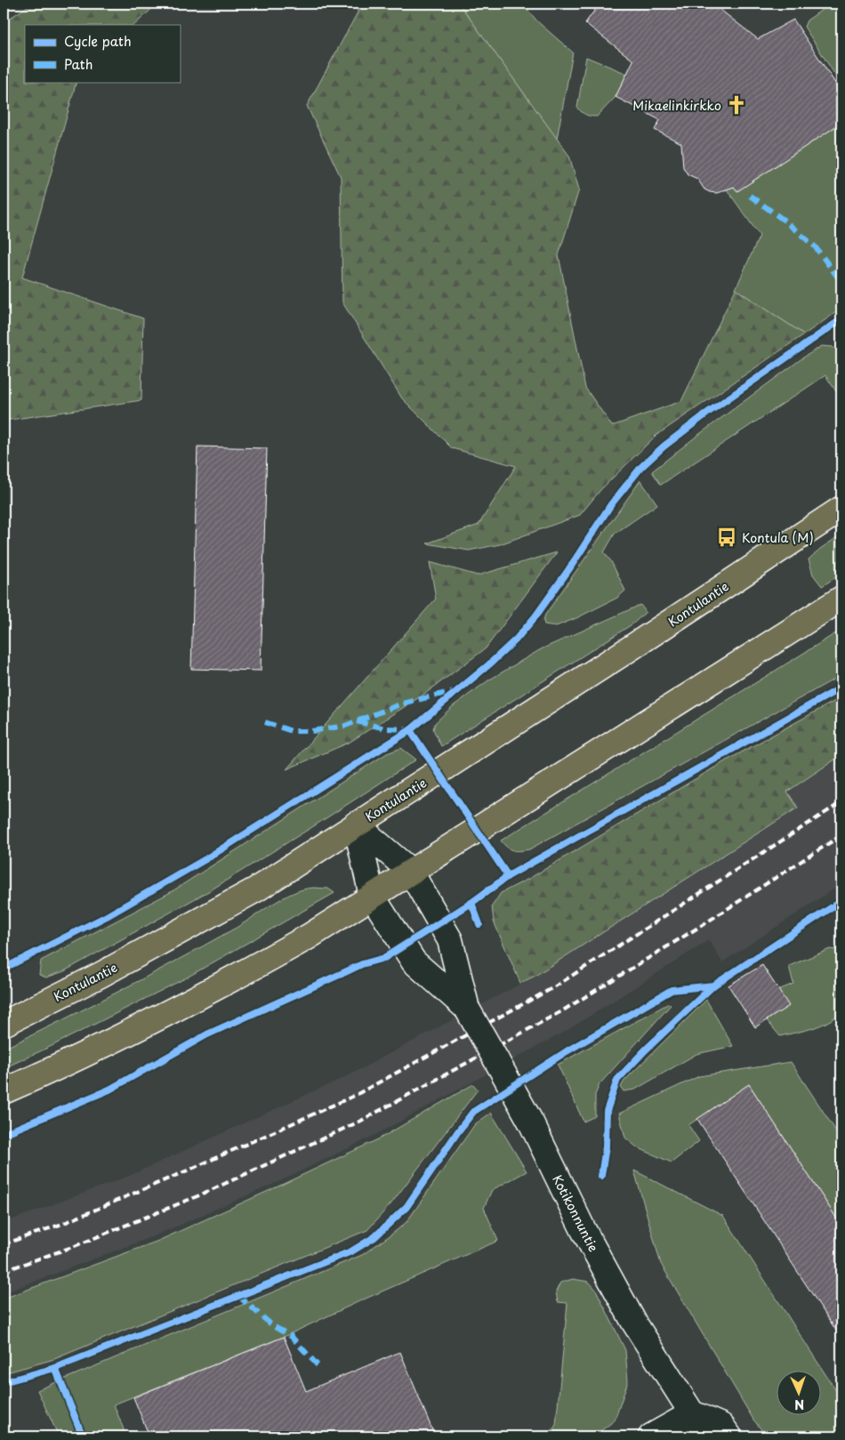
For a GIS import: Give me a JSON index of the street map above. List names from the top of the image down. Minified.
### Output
{"streets":{"main road":["Kontulantie"],"street":["Kotikonnuntie"]},"crossings":[["Kontulantie","Kotikonnuntie"]],"places":{"church":["Mikaelinkirkko"],"bus stop":["Kontula (M)"]},"legend":["Cycle path","Path"],"north":"bottom"}
